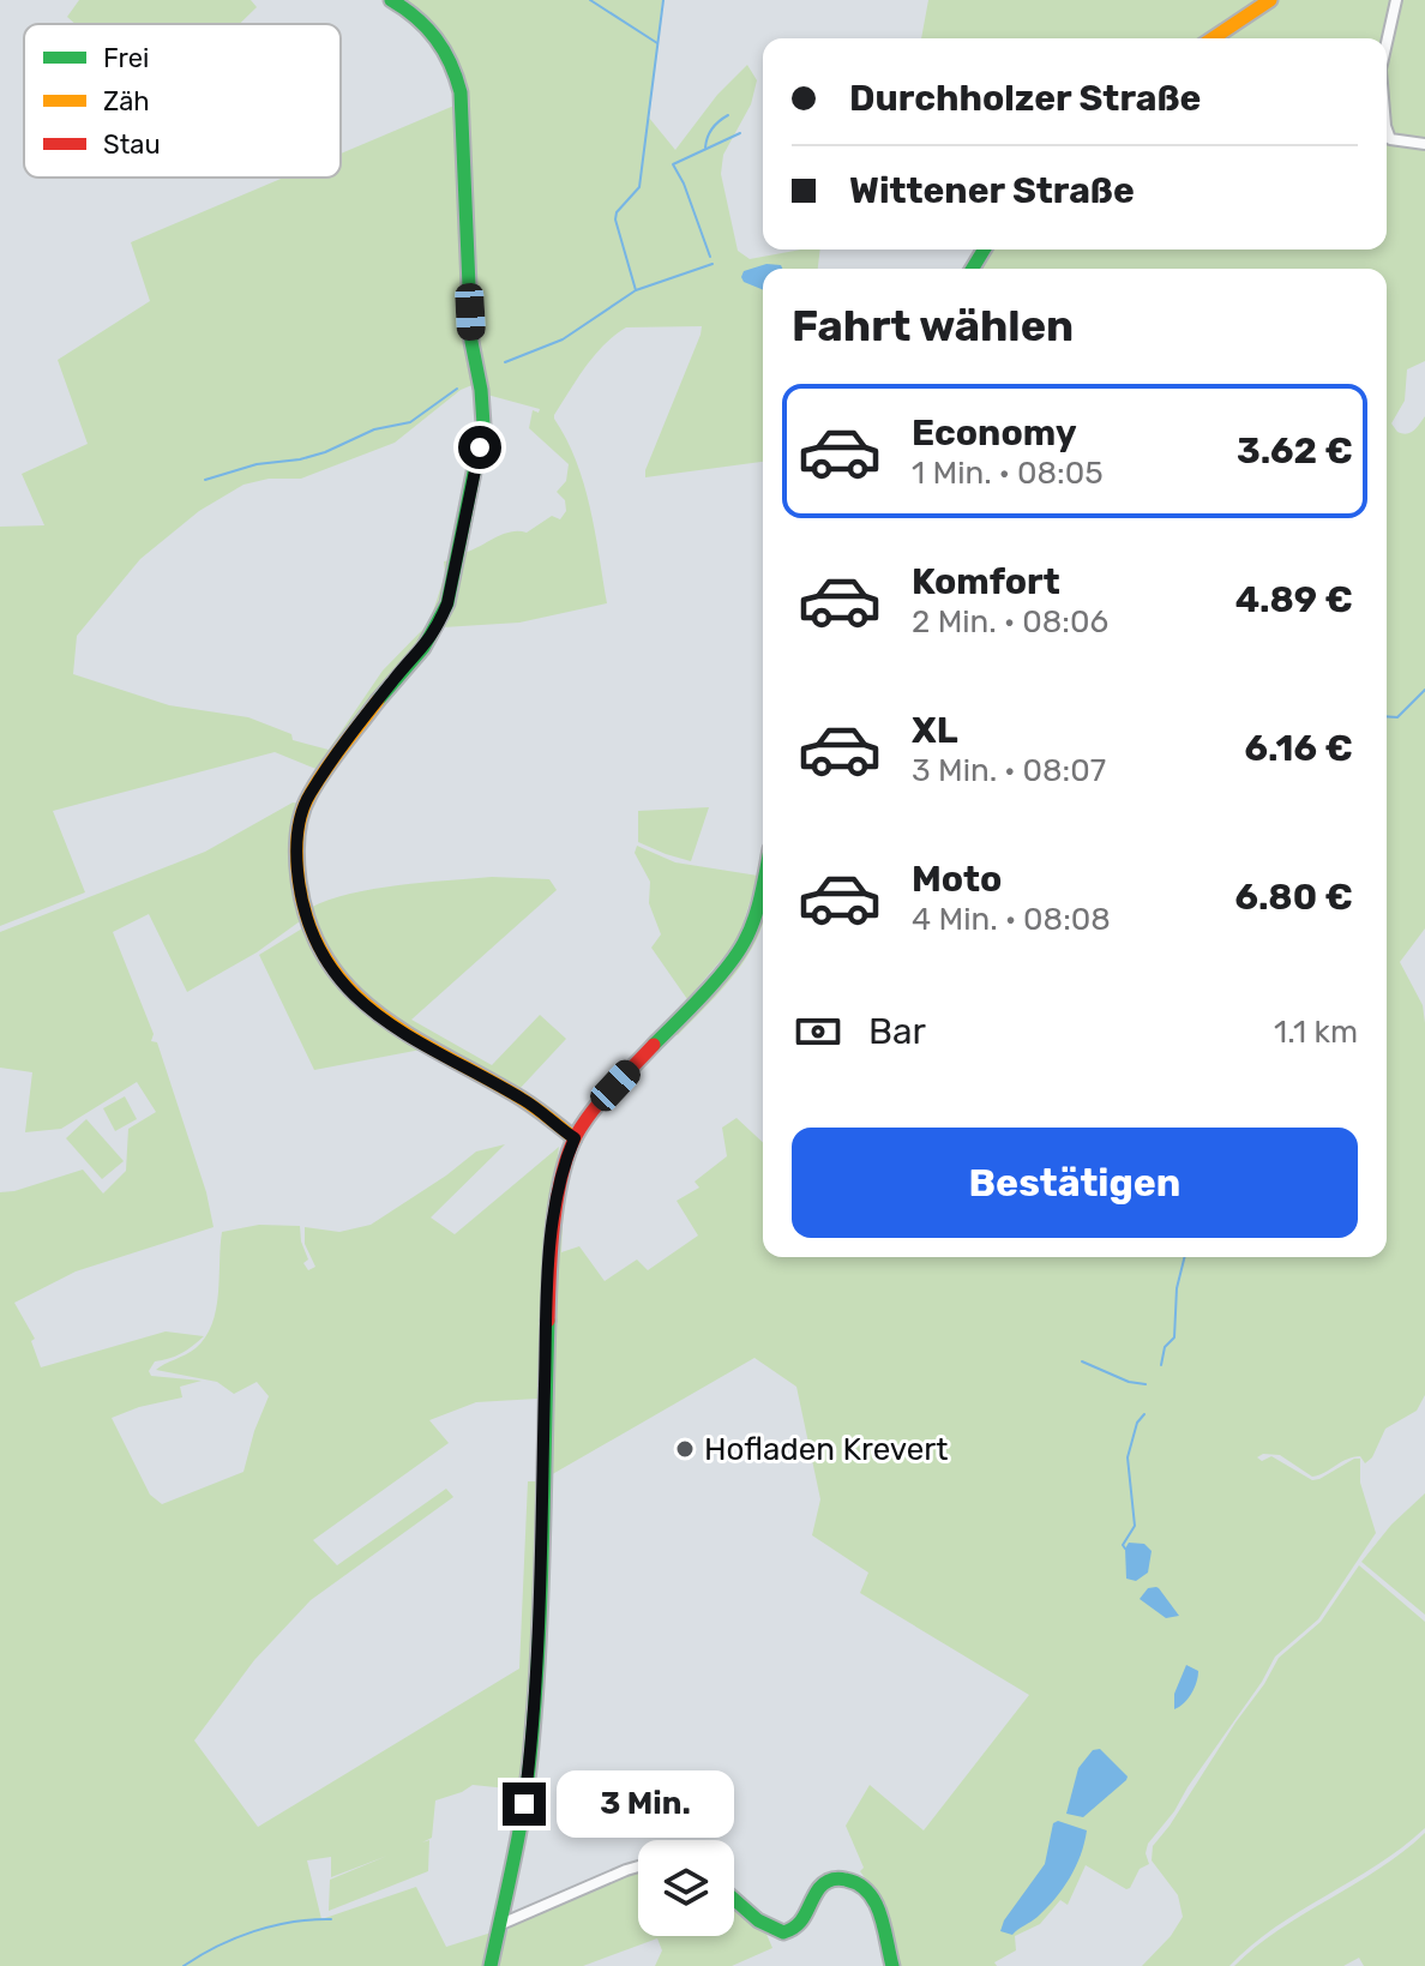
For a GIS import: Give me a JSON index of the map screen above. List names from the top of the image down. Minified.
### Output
{"places":["Hofladen Krevert"],"legend":["Frei","Zäh","Stau"],"page":{"banner":["Durchholzer Straße","Wittener Straße"],"heading":"Fahrt wählen","list":[{"name":"Economy","note":"1 Min. · 08:05","value":"3.62 €"},{"name":"Komfort","note":"2 Min. · 08:06","value":"4.89 €"},{"name":"XL","note":"3 Min. · 08:07","value":"6.16 €"},{"name":"Moto","note":"4 Min. · 08:08","value":"6.80 €"}],"pay":["Bar","1.1 km"],"buttons":"Bestätigen","bubble":"3 Min."}}
